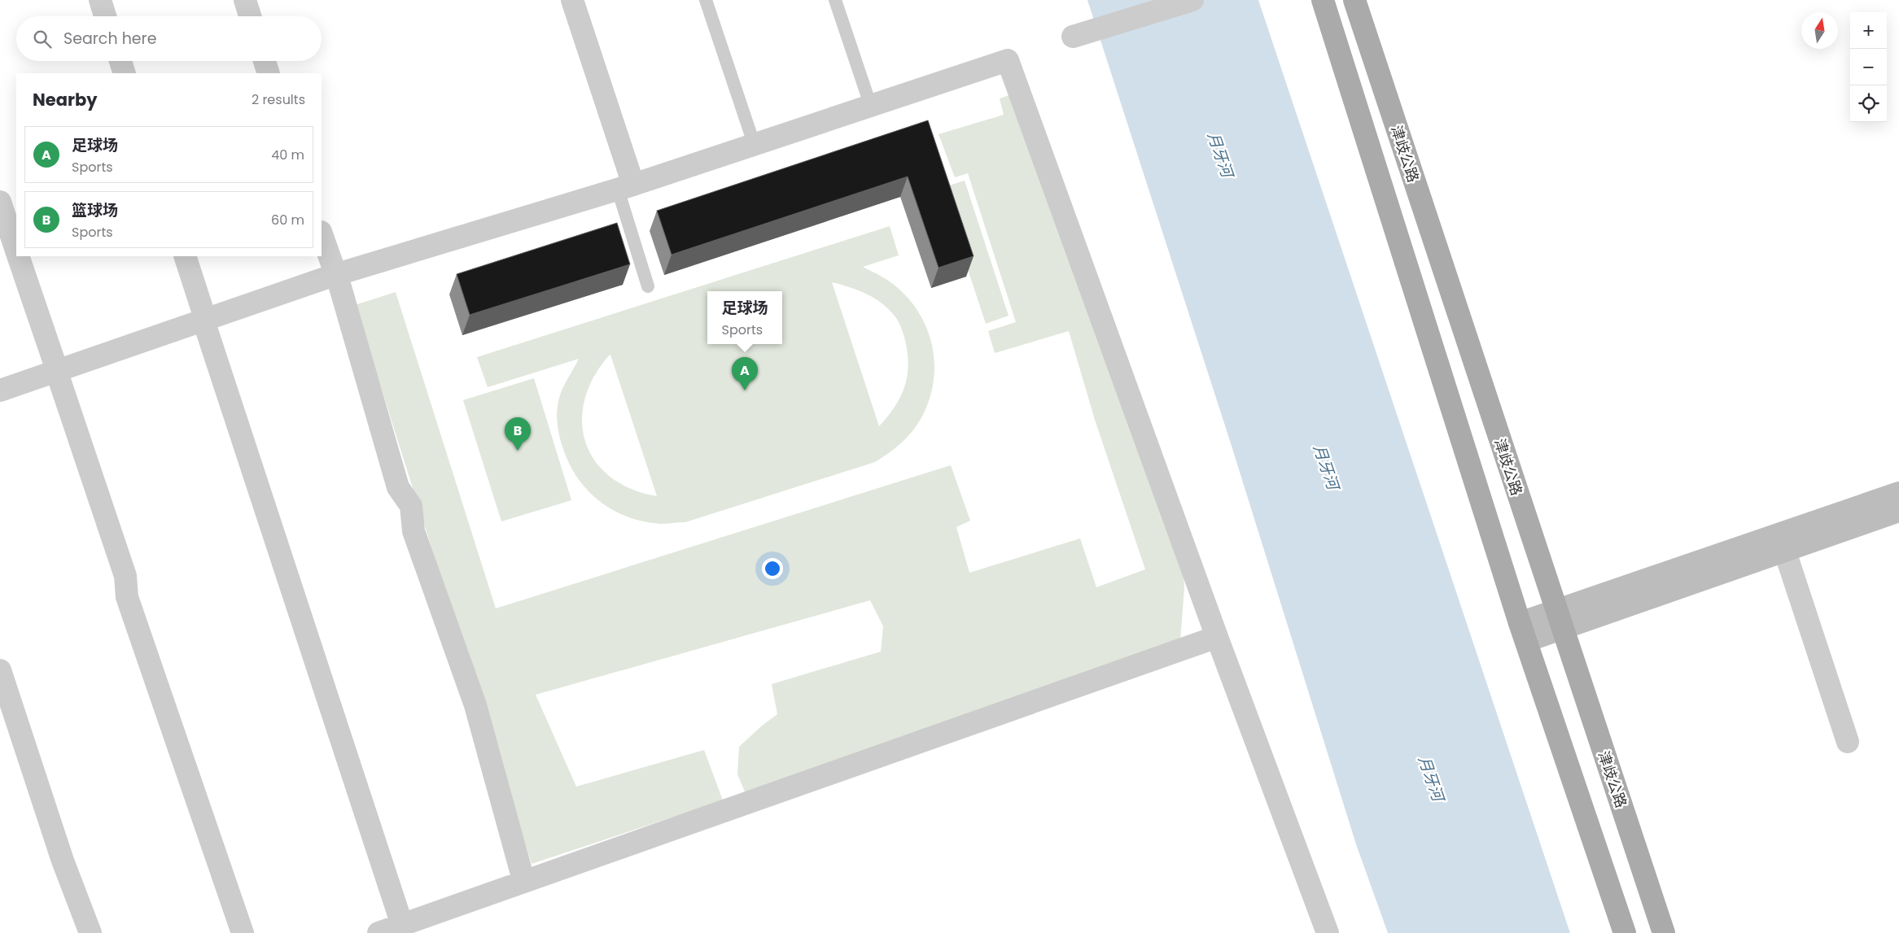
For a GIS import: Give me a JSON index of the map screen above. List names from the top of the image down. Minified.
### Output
{"streets":{"main road":["津歧公路"]},"water":["月牙河"],"north":"top","page":{"map_buttons":["+","−"],"search":"Search here","heading":["Nearby","2 results"],"list":[{"mark":"A","name":"足球场","note":"Sports","value":"40 m"},{"mark":"B","name":"篮球场","note":"Sports","value":"60 m"}],"popup":["足球场","Sports"],"pins":["A","B"]}}
